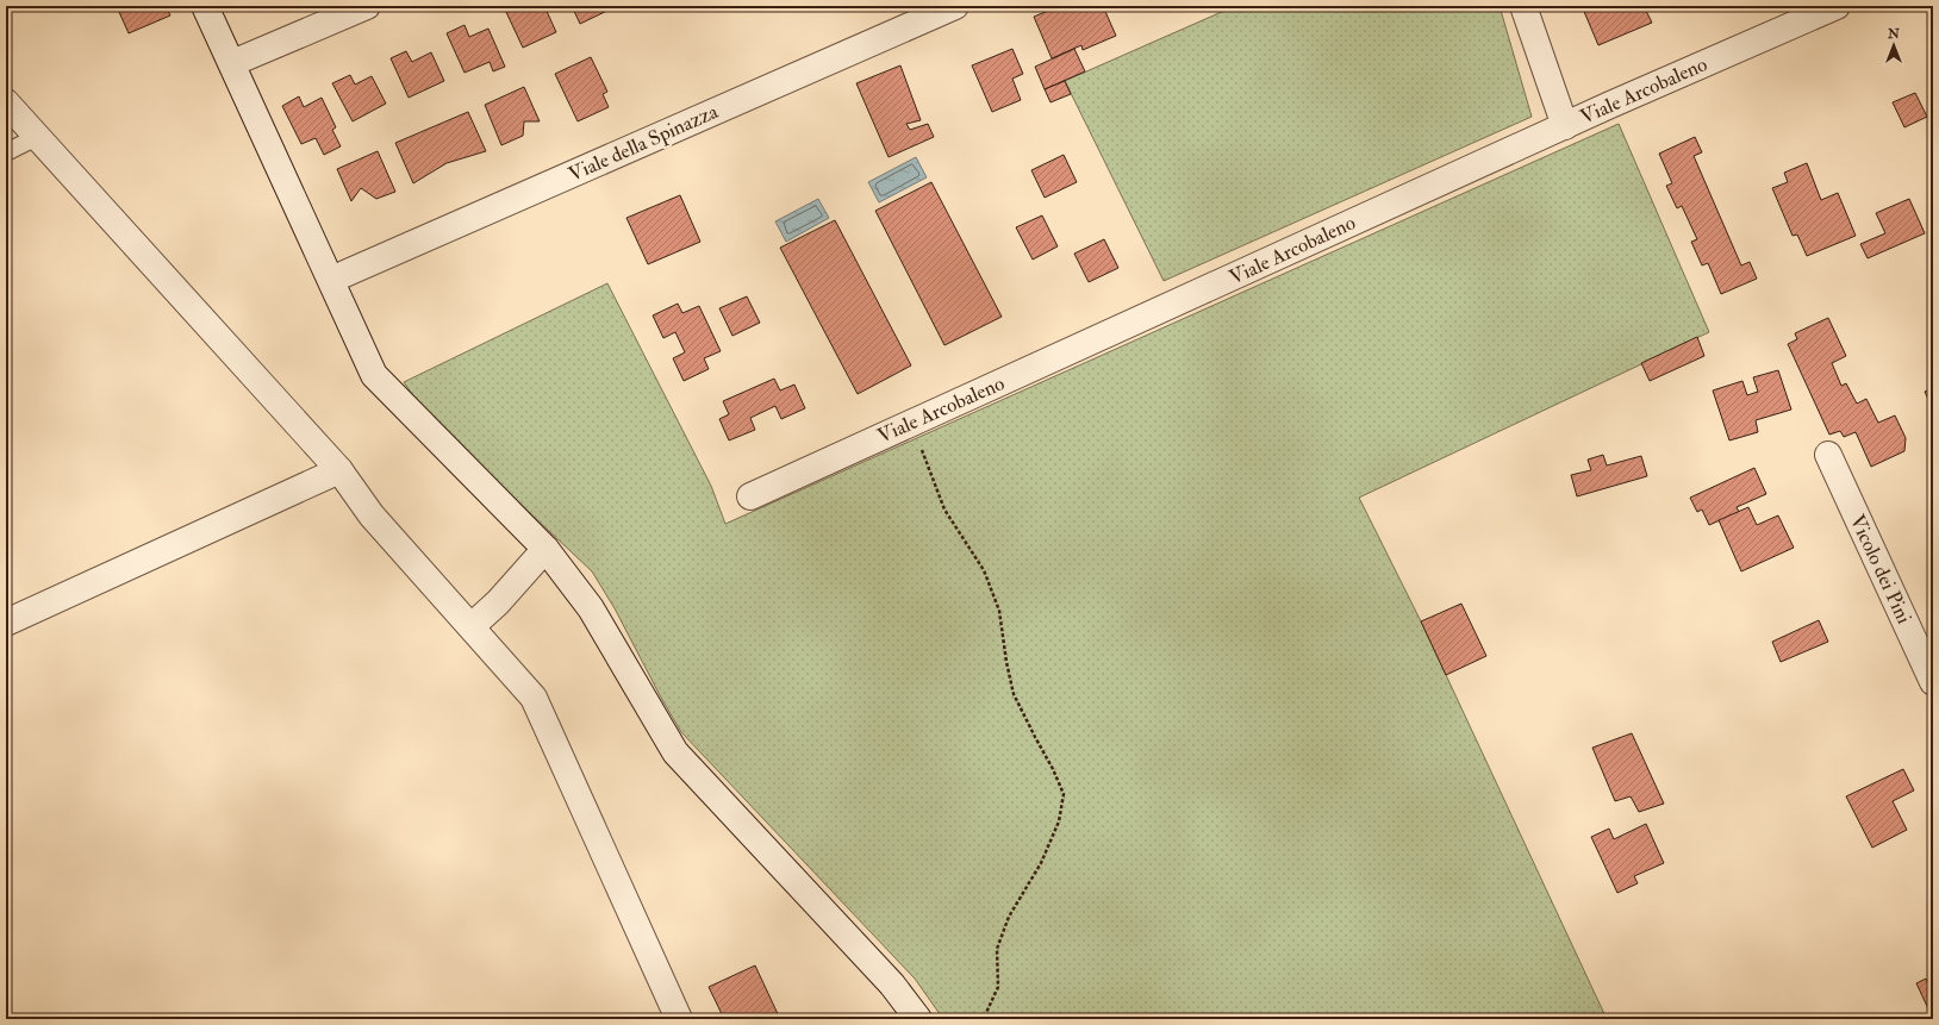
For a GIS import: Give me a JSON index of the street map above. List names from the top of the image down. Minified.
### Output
{"streets":{"street":["Viale Arcobaleno","Viale della Spinazza","Vicolo dei Pini"]},"north":"top"}
